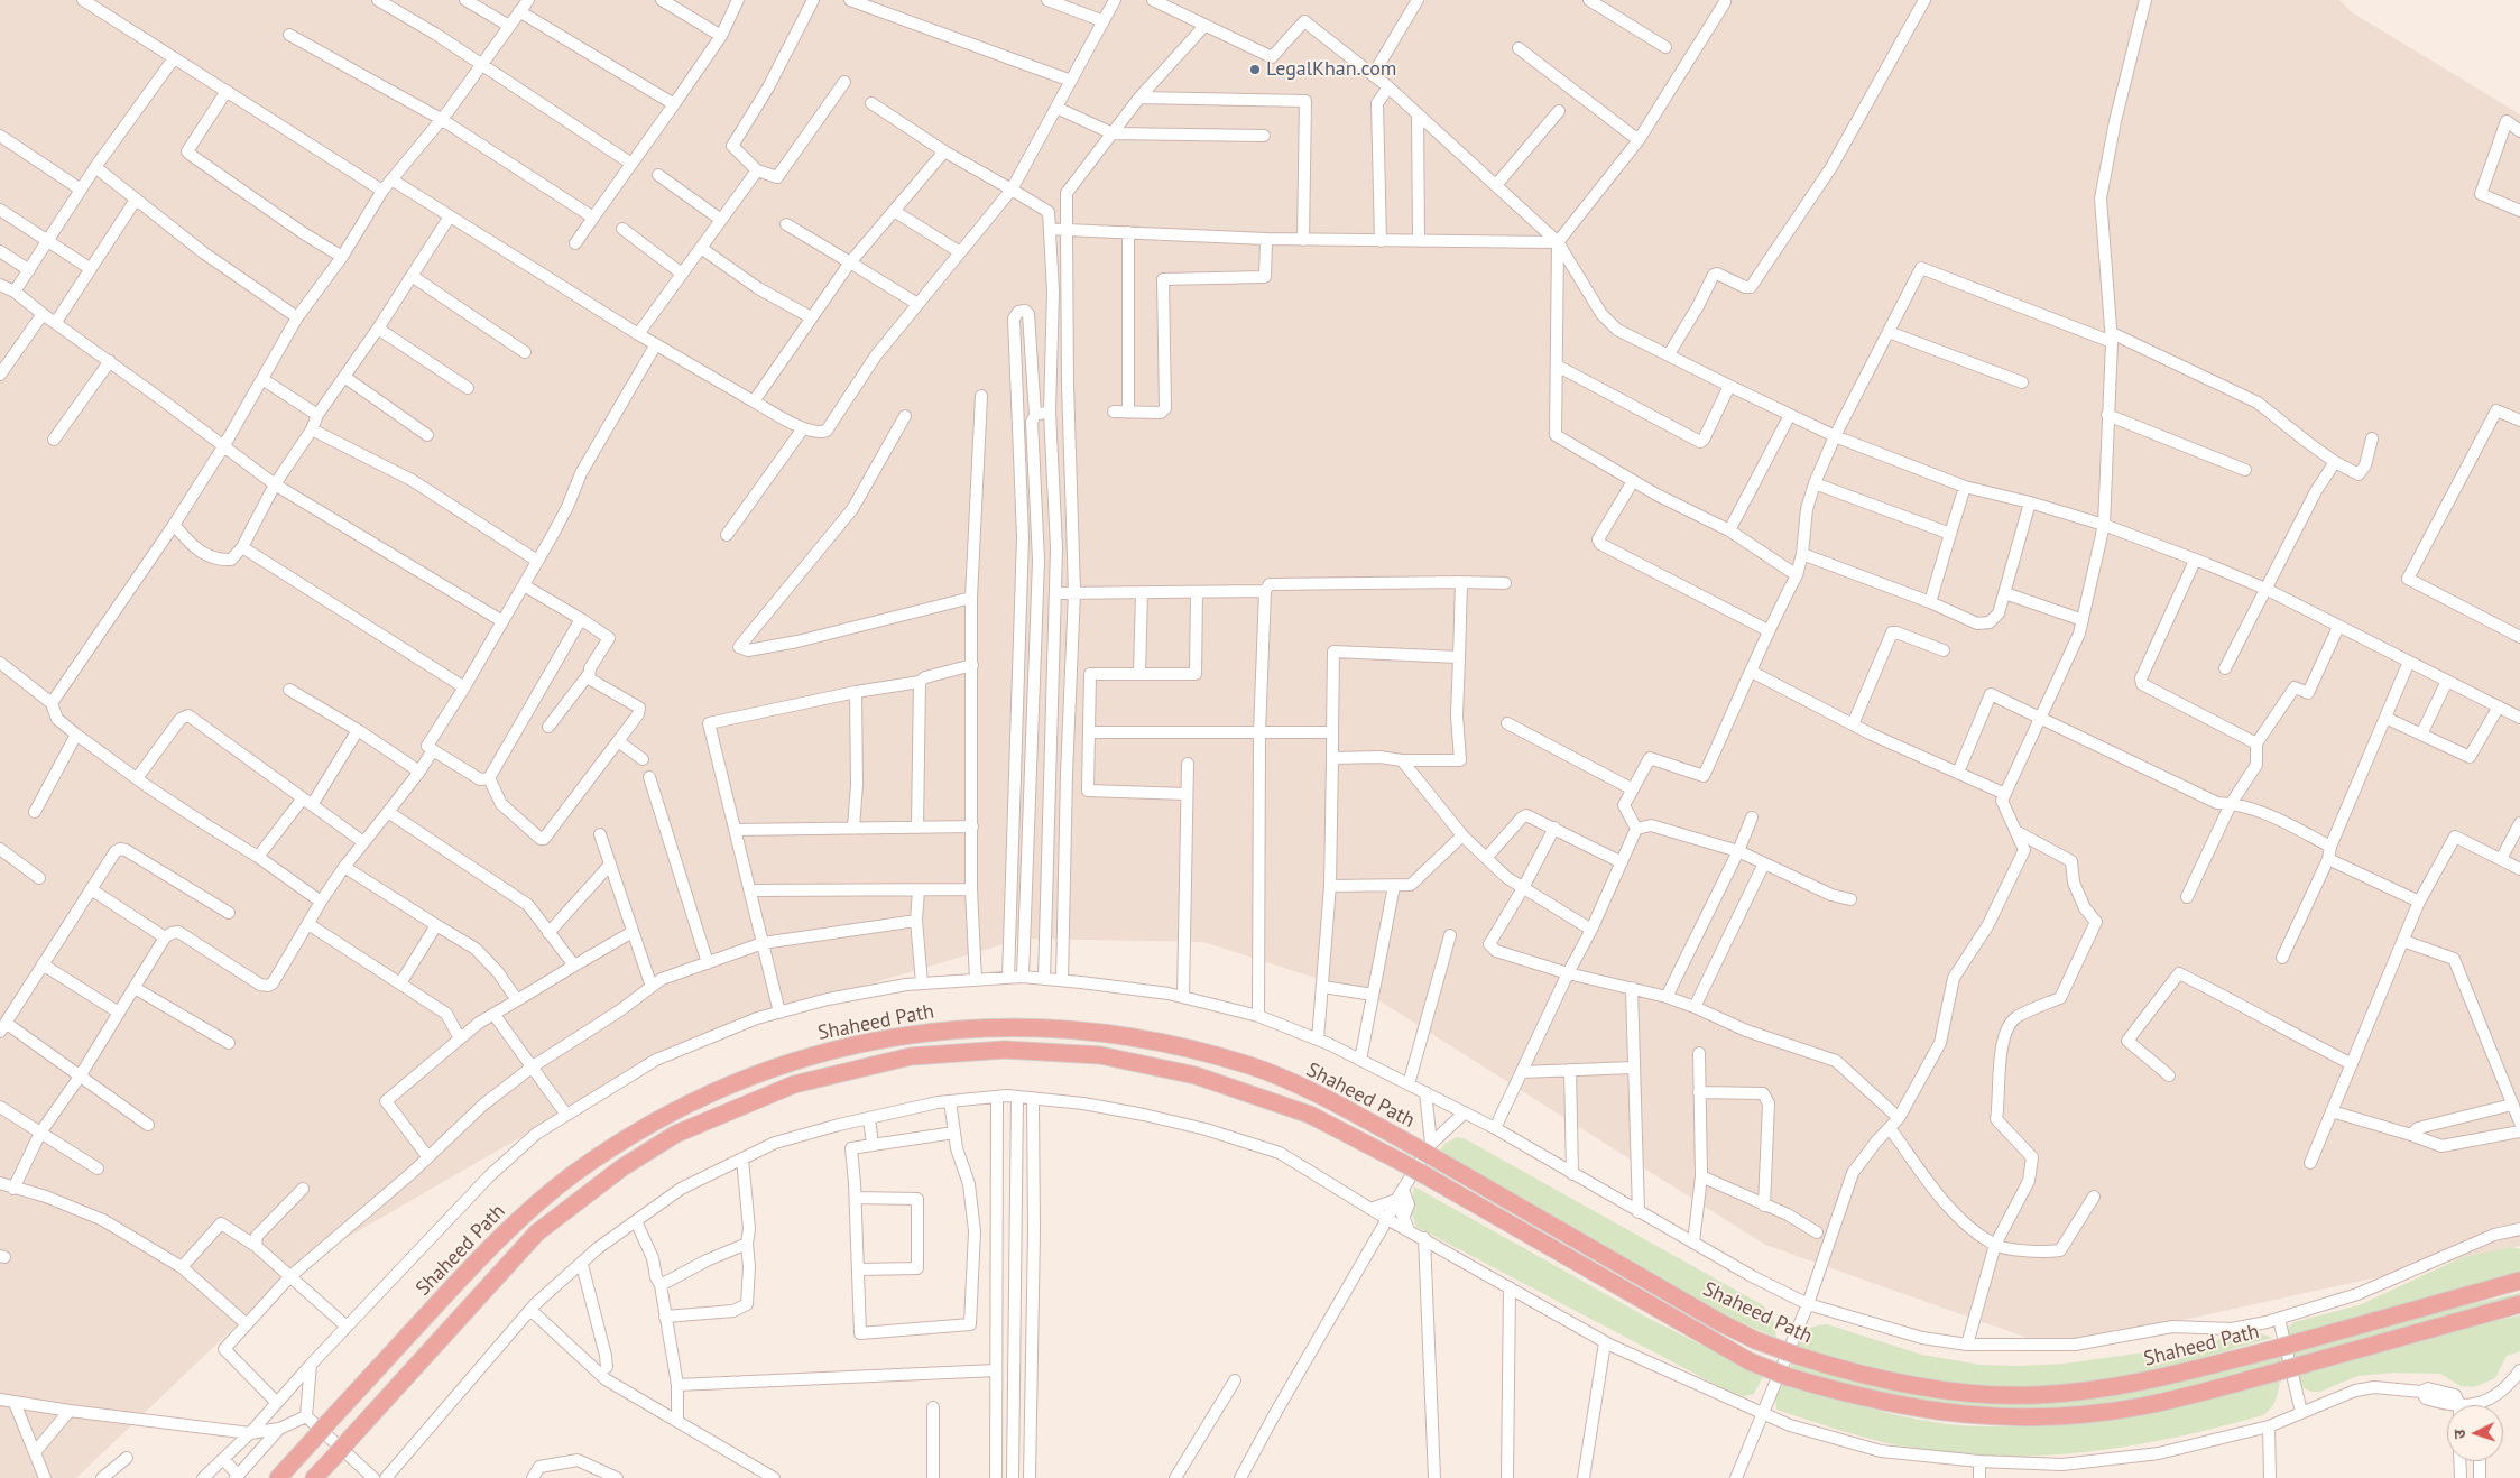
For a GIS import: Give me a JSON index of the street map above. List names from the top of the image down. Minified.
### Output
{"streets":{"highway":["Shaheed Path"]},"places":["LegalKhan.com"],"north":"left"}
